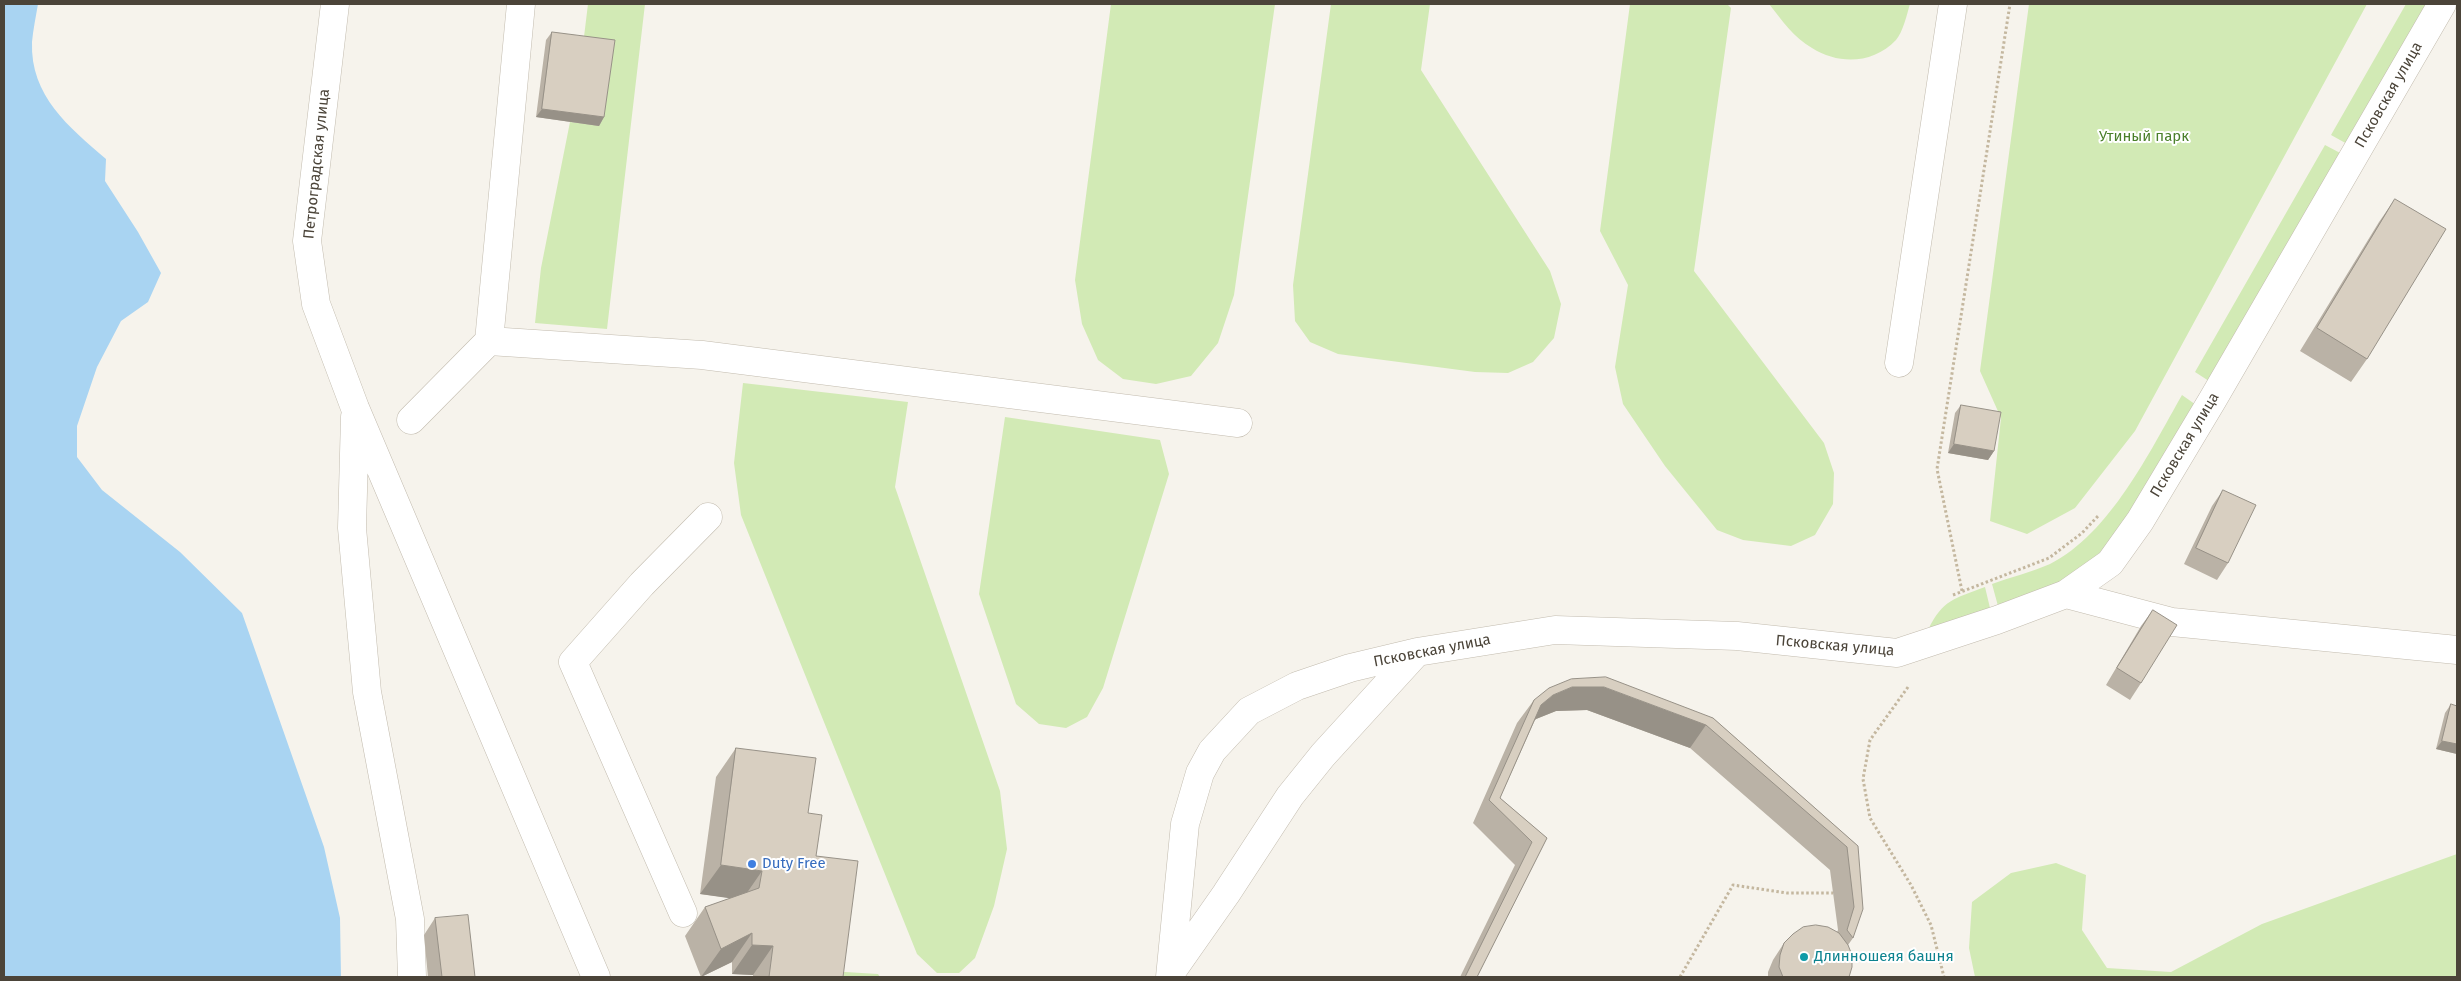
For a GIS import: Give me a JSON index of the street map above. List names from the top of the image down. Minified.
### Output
{"streets":{"street":["Псковская улица","Петроградская улица"]},"parks":["Утиный парк"],"places":["Duty Free","Длинношеяя башня"]}
